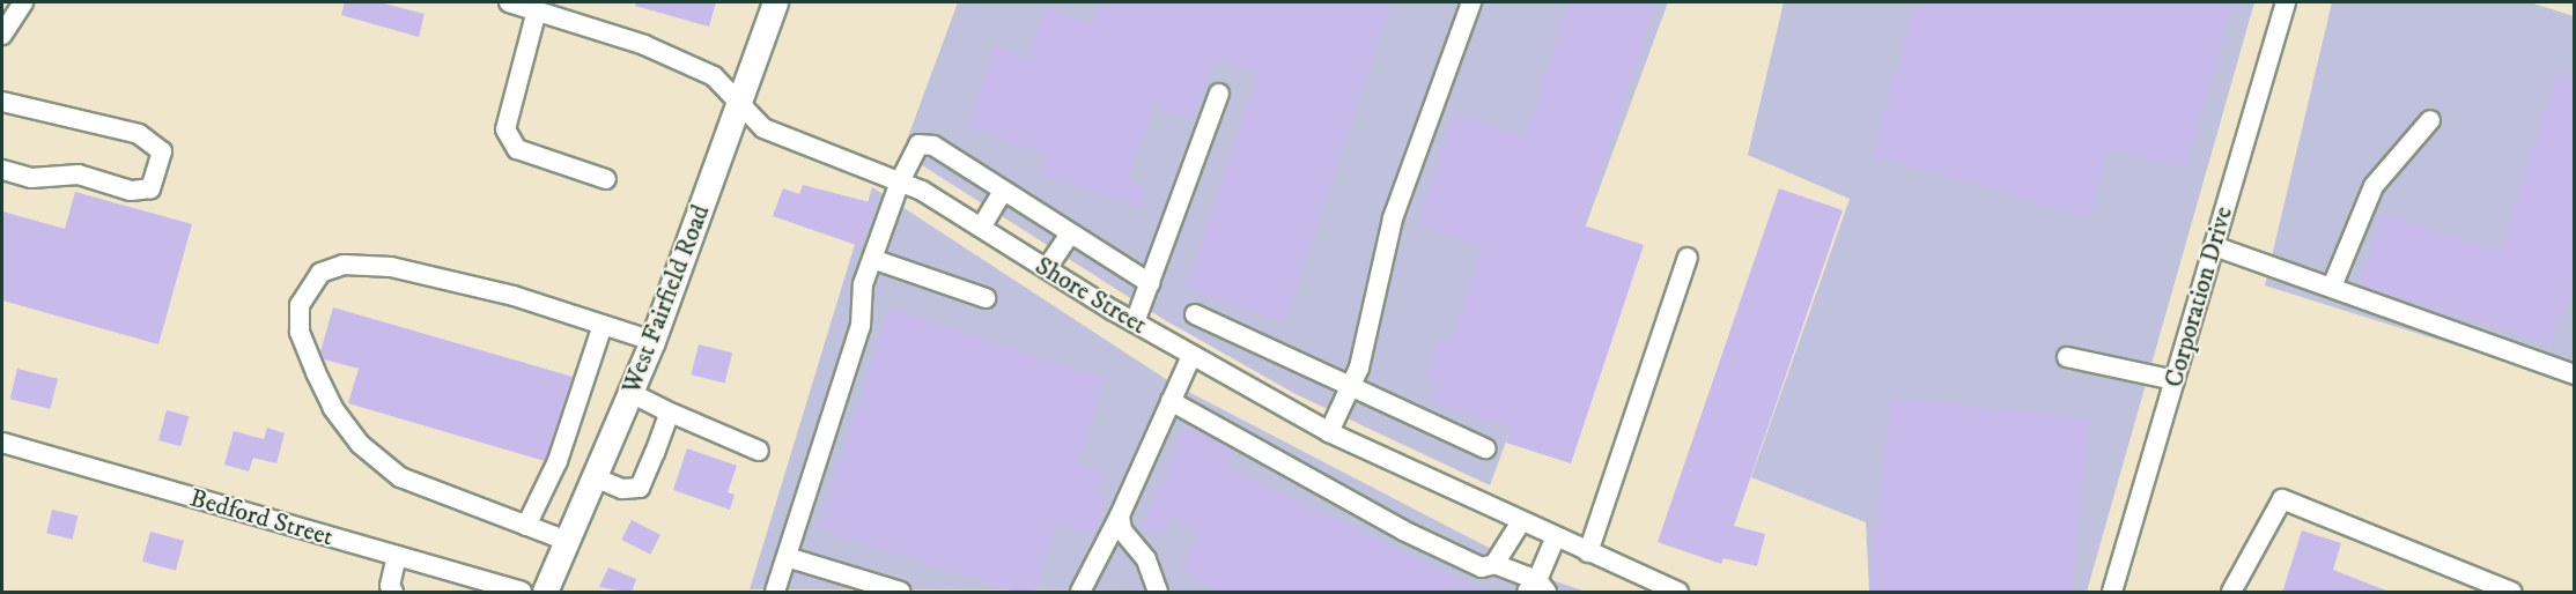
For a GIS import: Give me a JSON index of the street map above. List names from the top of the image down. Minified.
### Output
{"streets":{"main road":["West Fairfield Road"],"street":["Shore Street","Corporation Drive","Bedford Street"]},"crossings":[["Shore Street","West Fairfield Road"]]}
